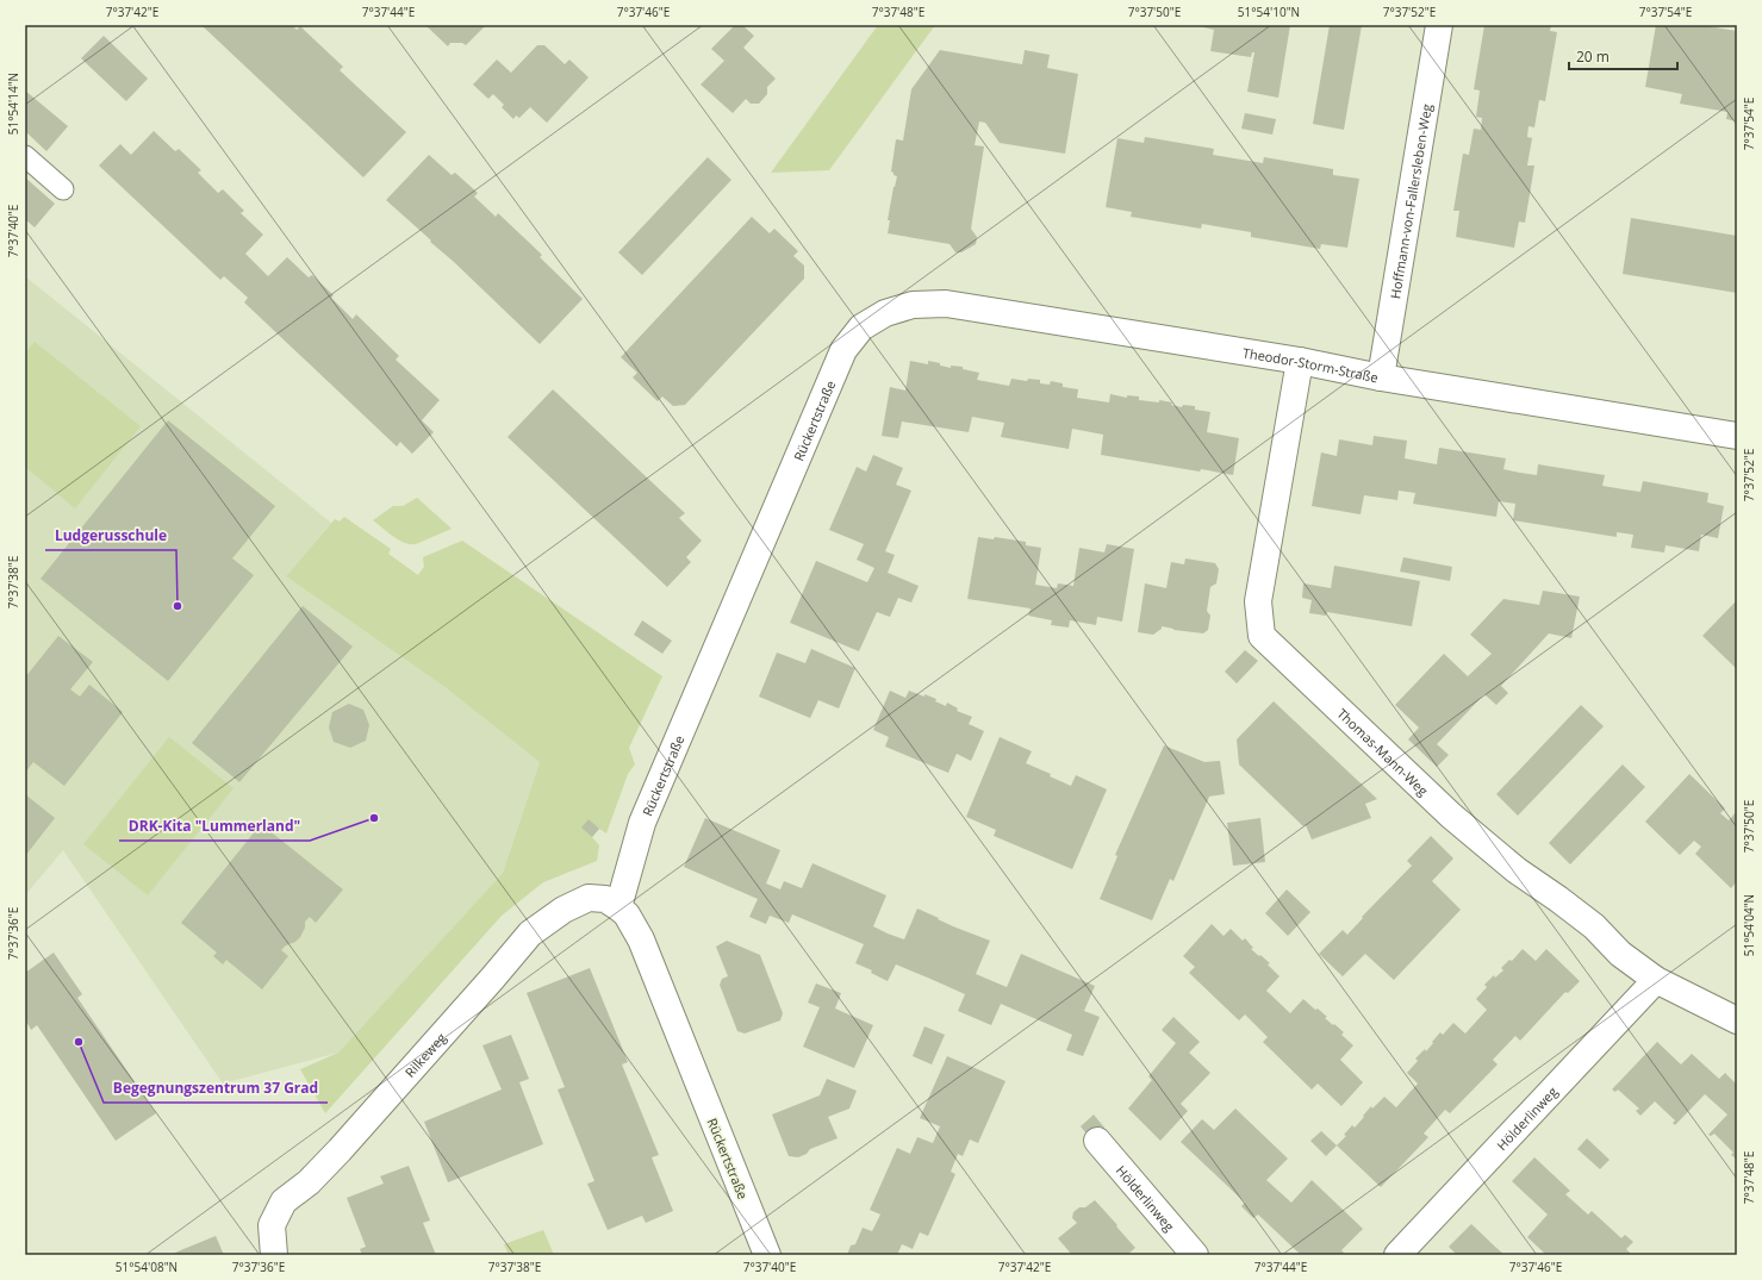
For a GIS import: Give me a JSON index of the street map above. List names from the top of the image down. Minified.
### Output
{"streets":{"street":["Hoffmann-von-Fallersleben-Weg","Theodor-Storm-Straße","Rückertstraße","Thomas-Mann-Weg","Rilkeweg","Hölderlinweg"]},"crossings":[["Hoffmann-von-Fallersleben-Weg","Theodor-Storm-Straße"],["Theodor-Storm-Straße","Rückertstraße"],["Theodor-Storm-Straße","Thomas-Mann-Weg"],["Rückertstraße","Rilkeweg"],["Thomas-Mann-Weg","Hölderlinweg"]],"places":["Ludgerusschule","DRK-Kita \"Lummerland\"","Begegnungszentrum 37 Grad"],"scale_bar":"20 m","coordinates":["7°37'42\"E","7°37'44\"E","7°37'46\"E","7°37'48\"E","7°37'50\"E","51°54'10\"N","7°37'52\"E","7°37'54\"E","51°54'14\"N","7°37'40\"E","7°37'38\"E","51°54'04\"N","7°37'36\"E","51°54'08\"N"]}
